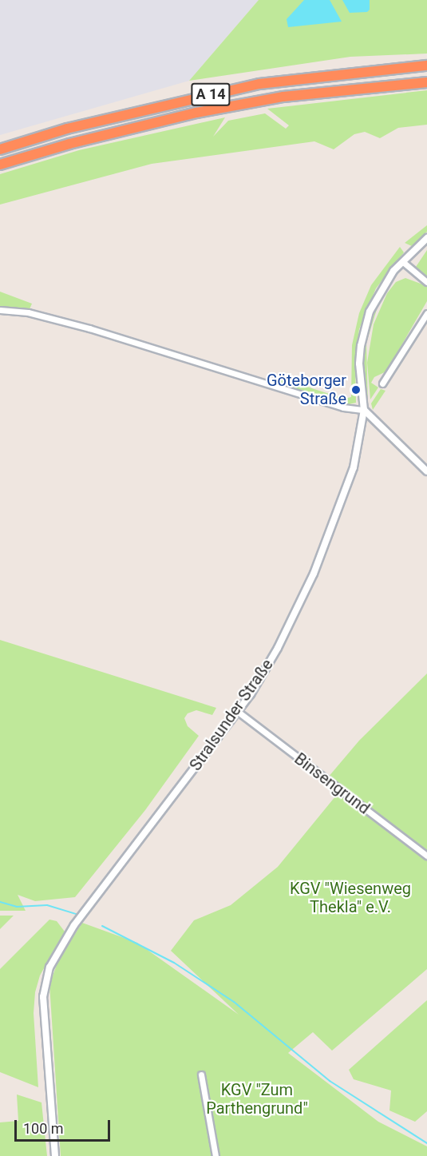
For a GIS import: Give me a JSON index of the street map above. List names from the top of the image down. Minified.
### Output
{"streets":{"highway":["A 14"],"street":["Stralsunder Straße","Binsengrund"]},"crossings":[["Stralsunder Straße","Binsengrund"]],"parks":["KGV \"Wiesenweg Thekla\" e.V.","KGV \"Zum Parthengrund\""],"places":["Göteborger Straße"],"scale_bar":"100 m"}
